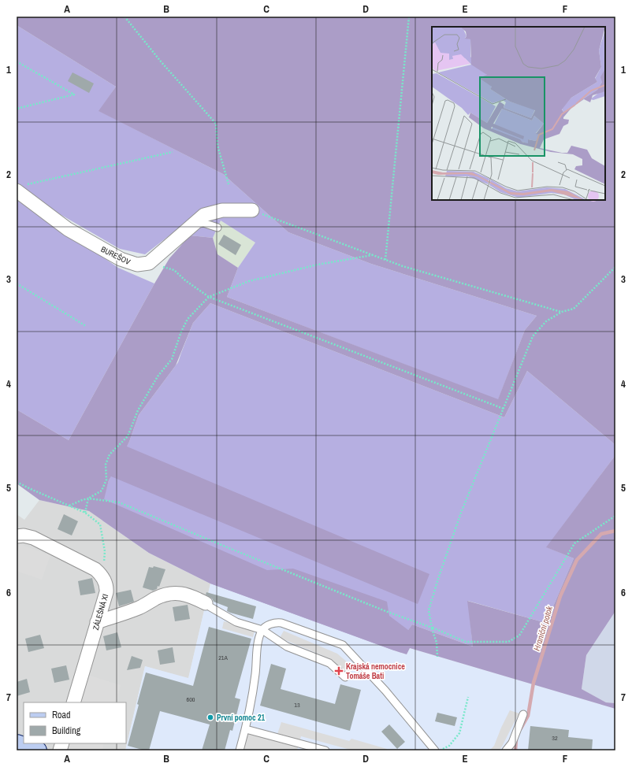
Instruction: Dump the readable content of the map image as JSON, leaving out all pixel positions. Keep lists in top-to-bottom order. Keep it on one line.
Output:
{"streets":{"street":["BUREŠOV","ZÁLEŠNÁ XI"]},"water":["Hraniční potok"],"places":{"health":["Krajská nemocnice Tomáše Bati"],"other":["První pomoc 21"]},"house_numbers":["21A","600","13","32"],"legend":["Road","Building"],"grid":{"columns":["A","B","C","D","E","F"],"rows":["1","2","3","4","5","6","7"]}}
